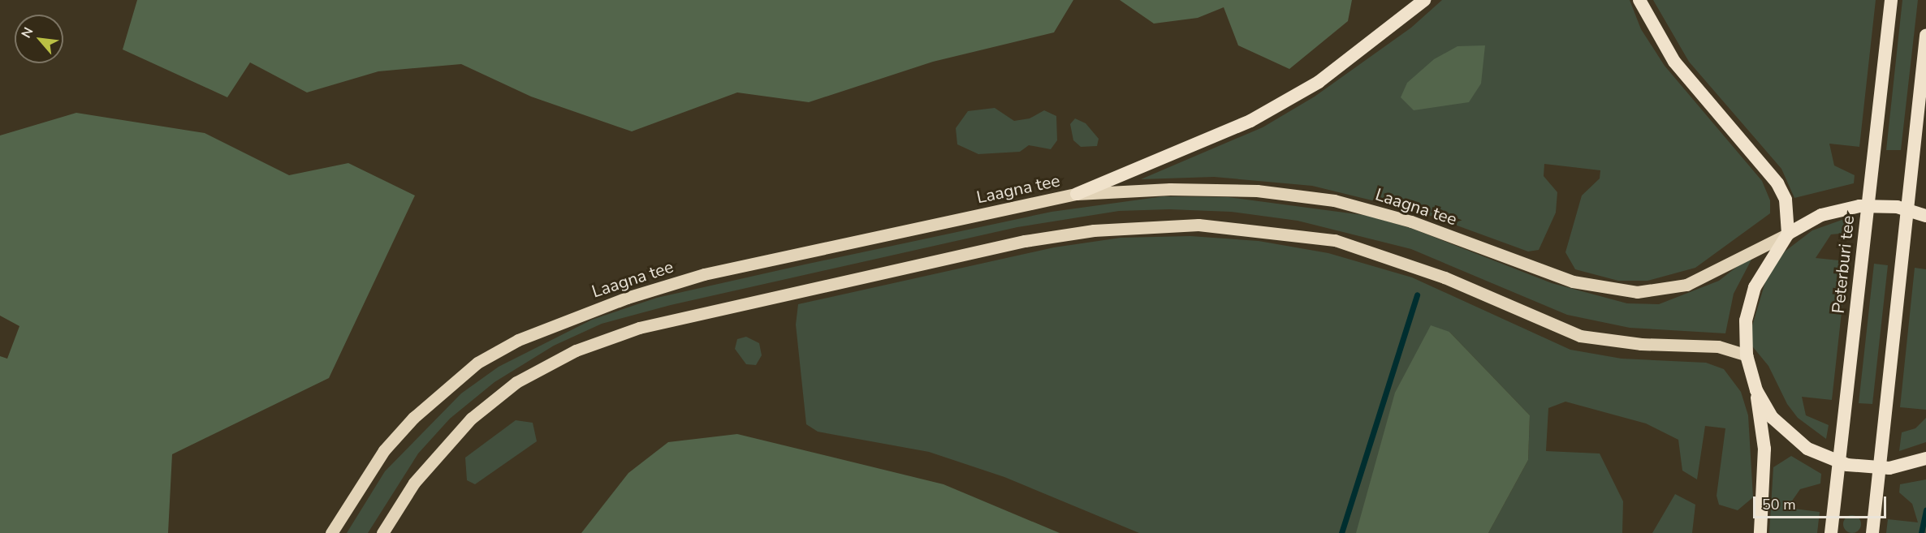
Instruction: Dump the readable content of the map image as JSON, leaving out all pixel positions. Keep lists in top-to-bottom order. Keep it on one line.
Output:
{"streets":{"highway":["Peterburi tee"],"main road":["Laagna tee"]},"scale_bar":"50 m","north":"top left"}
